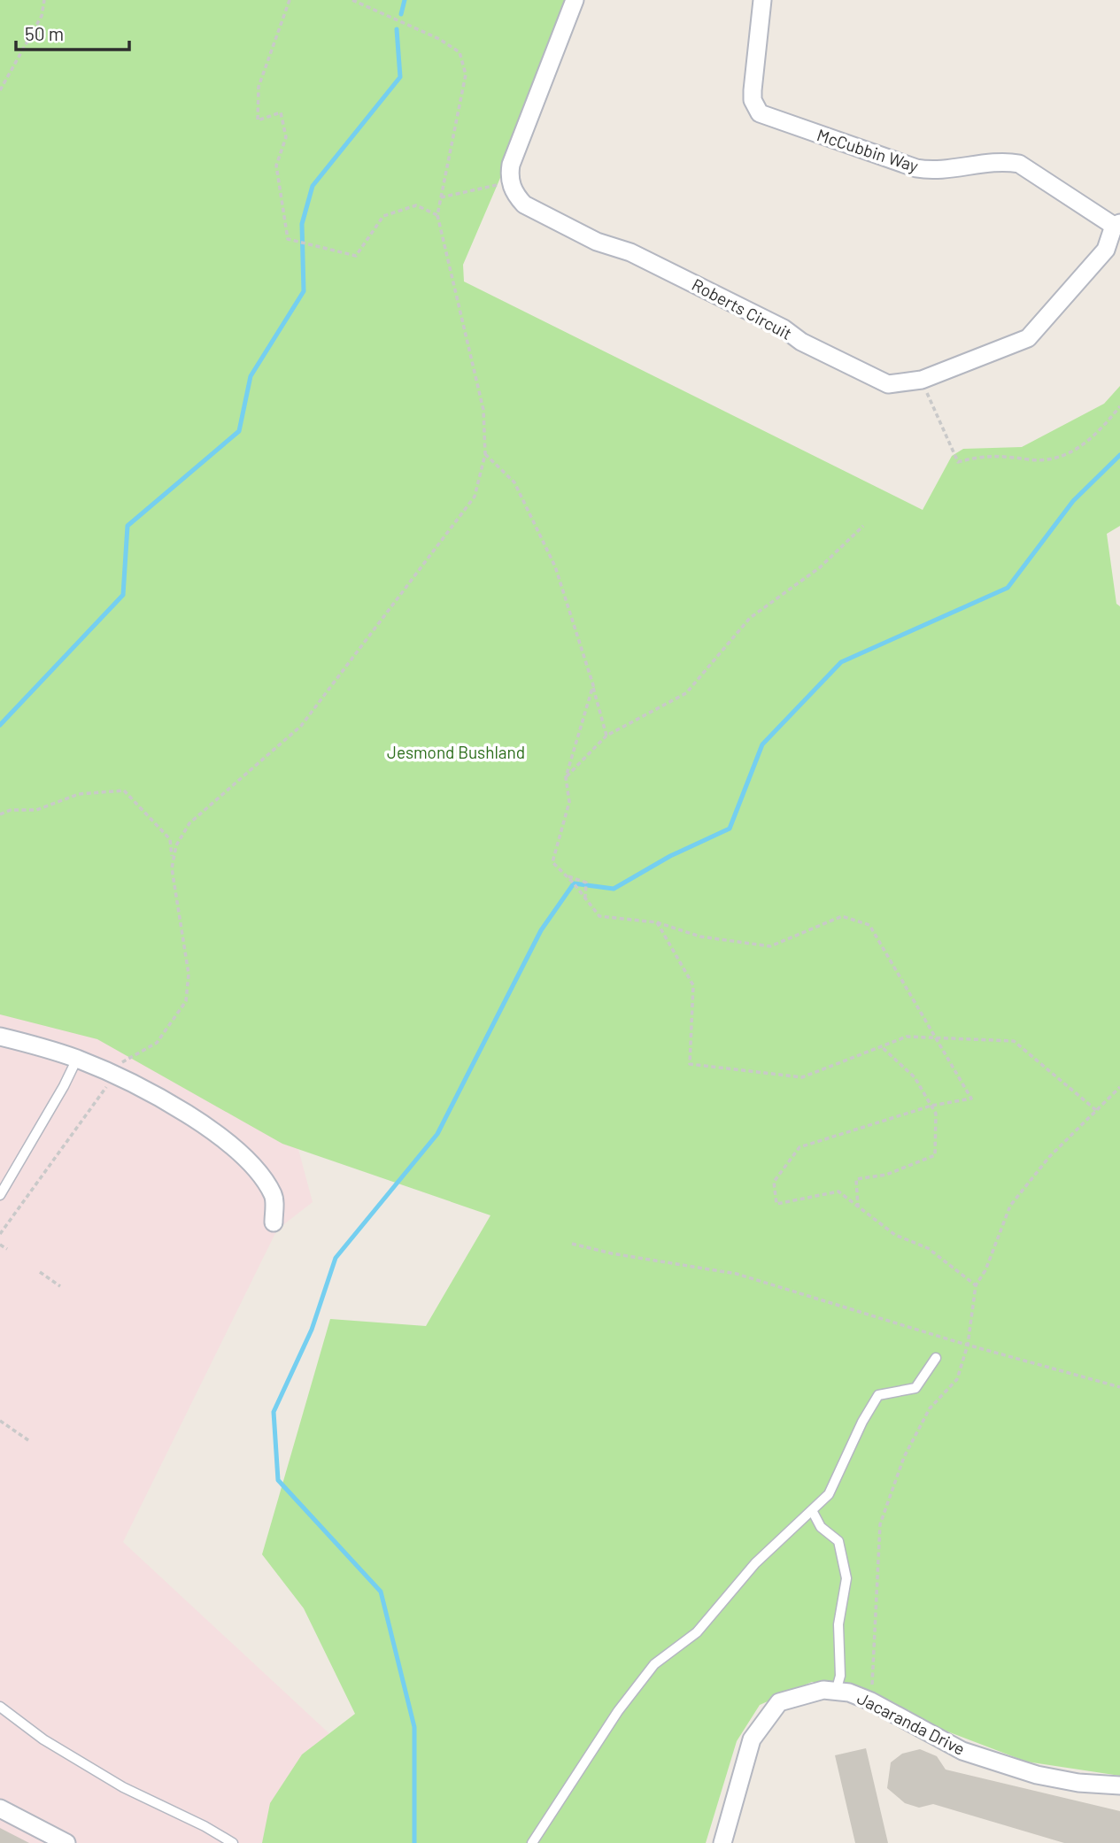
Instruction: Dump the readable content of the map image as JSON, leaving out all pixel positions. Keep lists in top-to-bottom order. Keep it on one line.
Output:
{"streets":{"street":["McCubbin Way","Roberts Circuit","Jacaranda Drive"]},"crossings":[["McCubbin Way","Roberts Circuit"]],"parks":["Jesmond Bushland"],"scale_bar":"50 m"}
